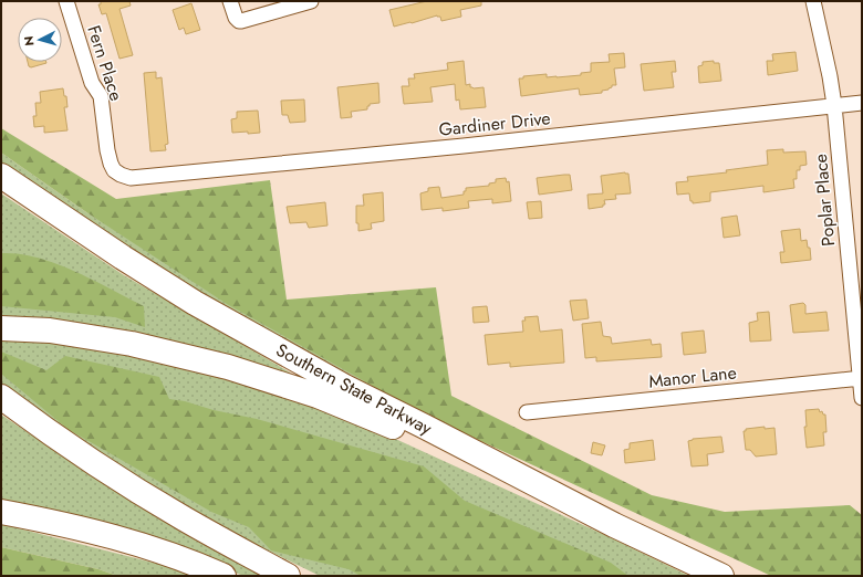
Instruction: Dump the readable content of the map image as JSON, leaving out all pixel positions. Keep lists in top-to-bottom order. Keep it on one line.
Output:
{"streets":{"highway":["Southern State Parkway"],"street":["Fern Place","Gardiner Drive","Poplar Place","Manor Lane"]},"crossings":[["Fern Place","Gardiner Drive"],["Gardiner Drive","Poplar Place"],["Poplar Place","Manor Lane"]],"north":"left"}
